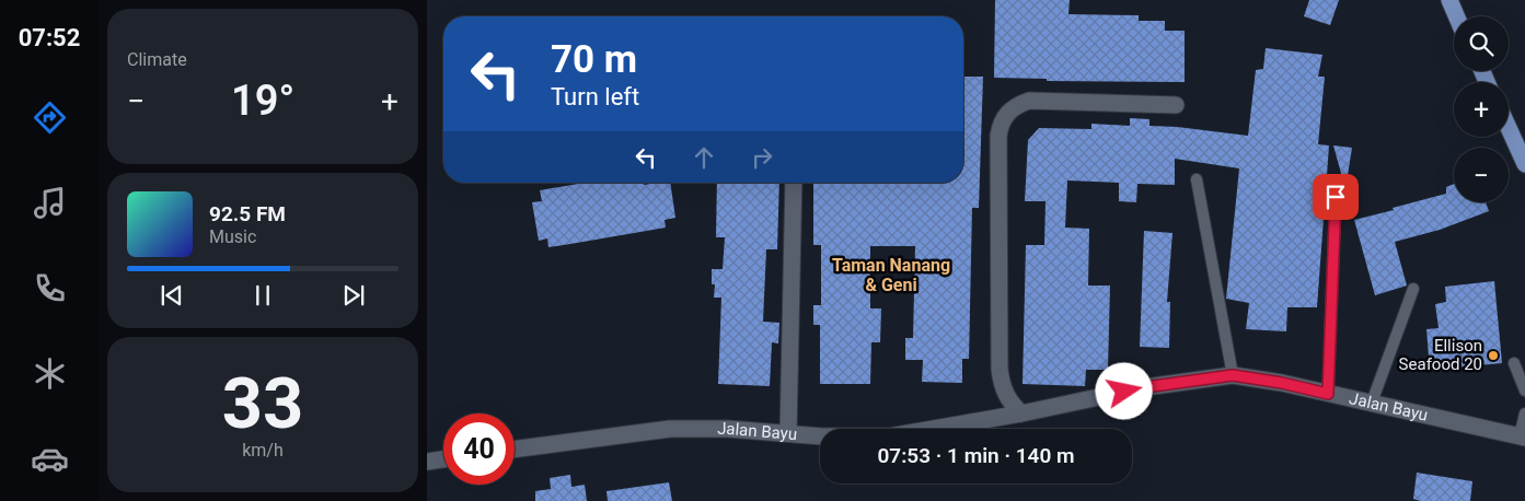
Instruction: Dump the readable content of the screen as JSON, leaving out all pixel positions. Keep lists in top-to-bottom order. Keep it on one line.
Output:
{"streets":{"street":["Jalan Bayu"]},"districts":["Taman Nanang & Geni"],"places":["Ellison Seafood 20"],"page":{"tabs":"07:52","tile":["Climate",["33","km/h"]],"map_buttons":["+","−"],"turn":["70 m","Turn left"],"heat":["−","19°","+"],"song":["92.5 FM","Music"],"limit":"40","trip":"07:53 · 1 min · 140 m"}}
